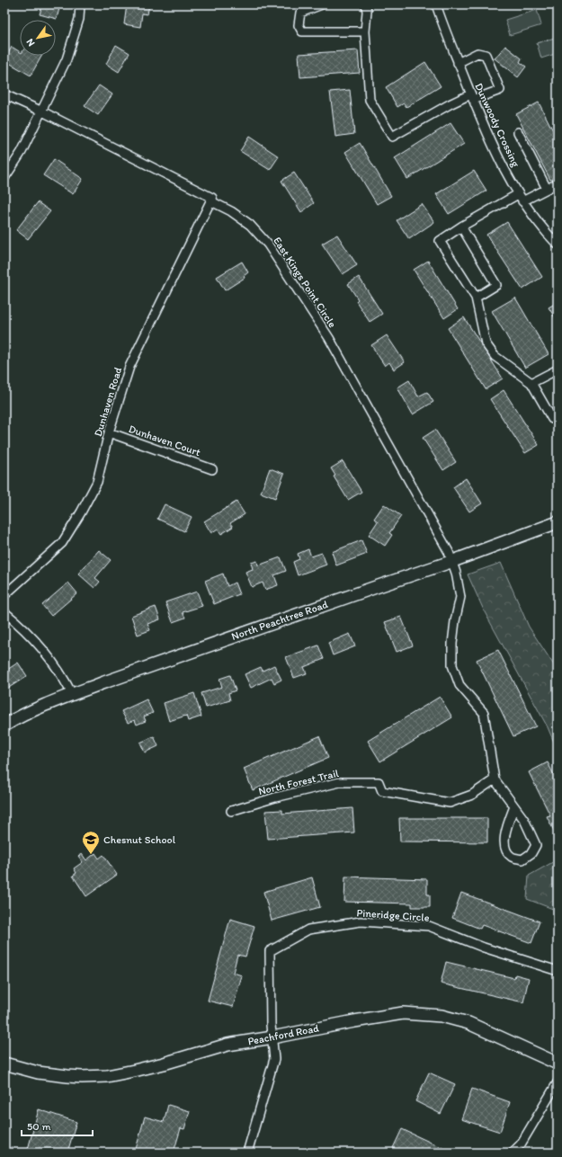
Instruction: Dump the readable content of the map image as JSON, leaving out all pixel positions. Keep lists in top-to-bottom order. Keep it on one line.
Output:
{"streets":{"street":["Dunwoody Crossing","East Kings Point Circle","Dunhaven Road","Dunhaven Court","North Peachtree Road","North Forest Trail","Pineridge Circle","Peachford Road"]},"crossings":[["East Kings Point Circle","Dunhaven Road"],["East Kings Point Circle","North Peachtree Road"],["Dunhaven Road","Dunhaven Court"],["Pineridge Circle","Peachford Road"]],"places":{"school or university":["Chesnut School"]},"scale_bar":"50 m","north":"bottom left"}
